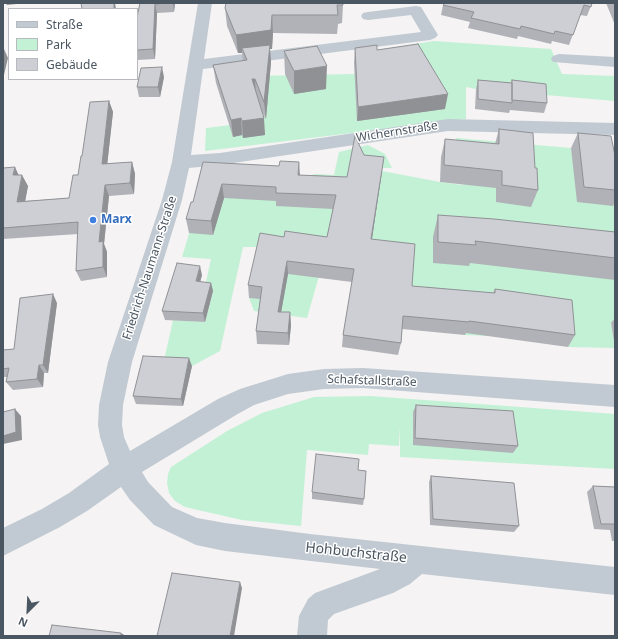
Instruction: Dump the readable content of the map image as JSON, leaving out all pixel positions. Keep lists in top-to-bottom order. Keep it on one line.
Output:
{"streets":{"street":["Wichernstraße","Friedrich-Naumann-Straße","Schafstallstraße","Hohbuchstraße"]},"crossings":[["Wichernstraße","Friedrich-Naumann-Straße"],["Friedrich-Naumann-Straße","Schafstallstraße"],["Friedrich-Naumann-Straße","Hohbuchstraße"],["Schafstallstraße","Hohbuchstraße"]],"places":["Marx"],"legend":["Straße","Park","Gebäude"],"north":"bottom left"}
